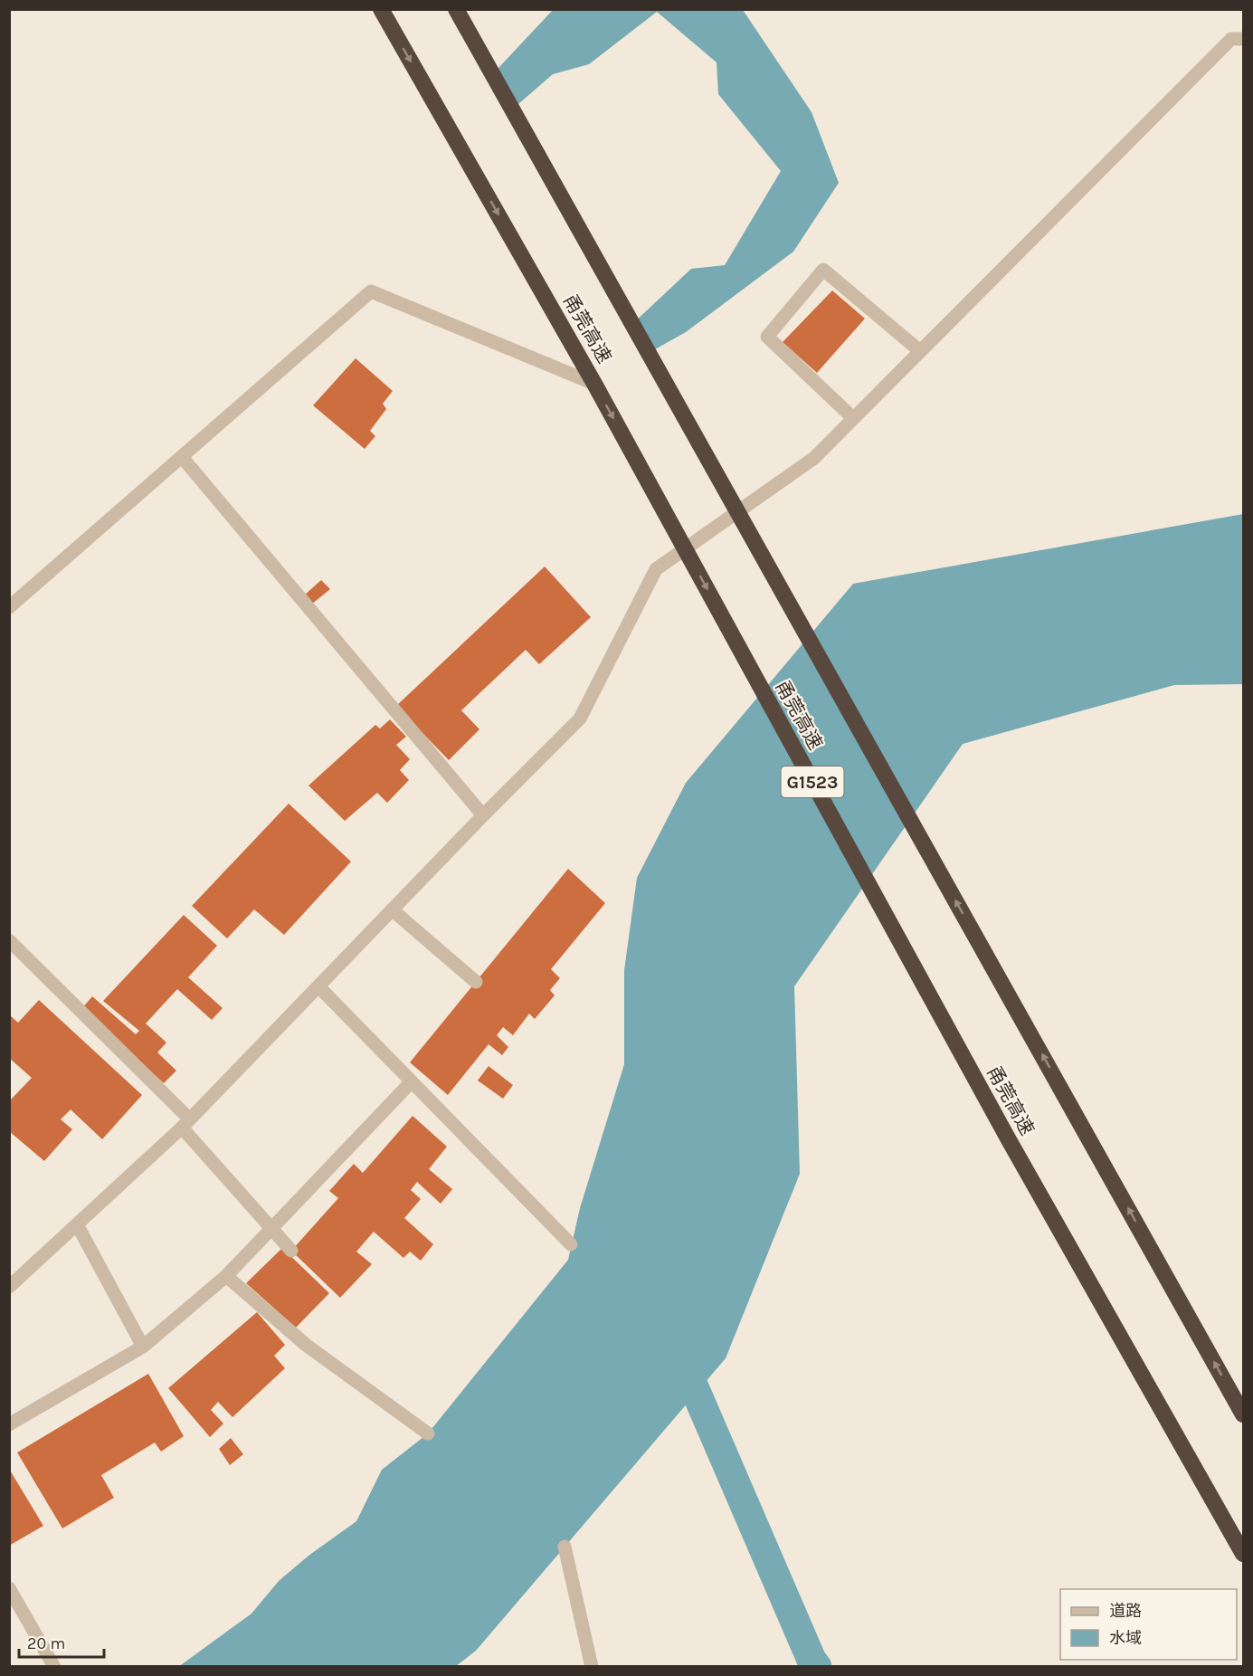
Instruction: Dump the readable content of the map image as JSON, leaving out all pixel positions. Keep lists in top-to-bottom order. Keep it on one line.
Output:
{"streets":{"highway":["甬莞高速","G1523"]},"legend":["道路","水域"],"scale_bar":"20 m"}
